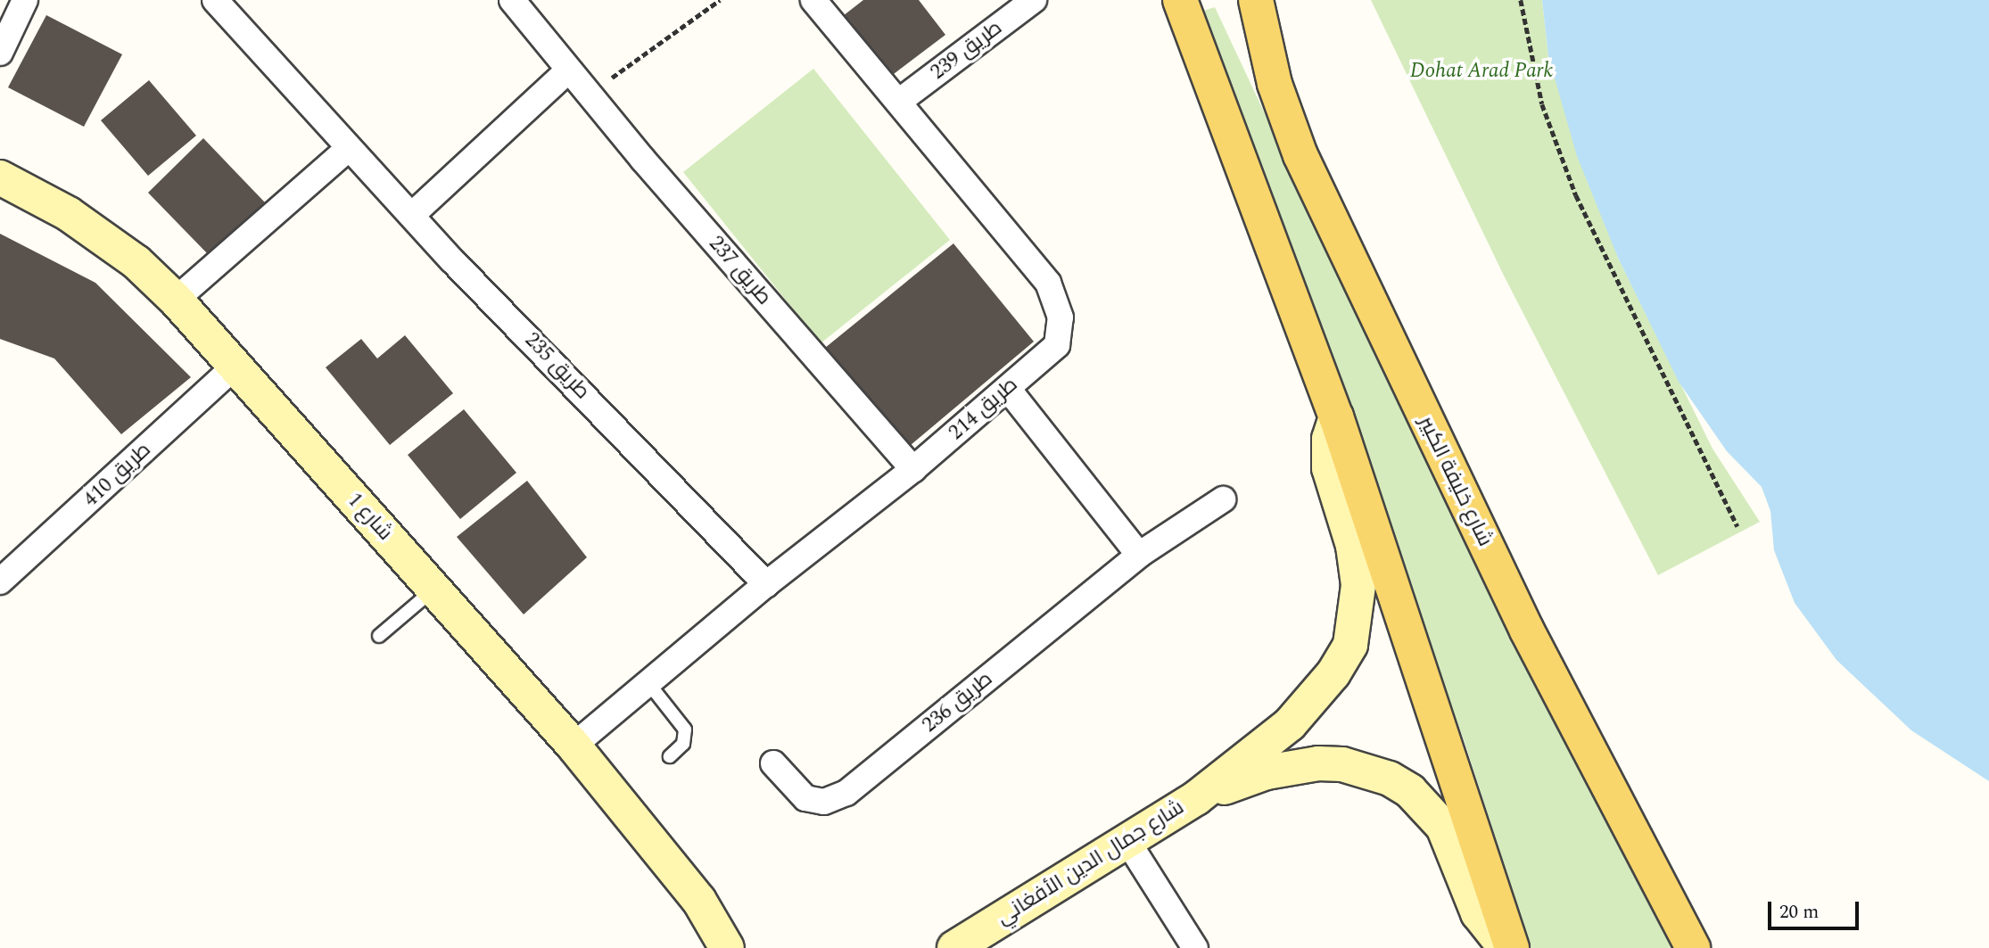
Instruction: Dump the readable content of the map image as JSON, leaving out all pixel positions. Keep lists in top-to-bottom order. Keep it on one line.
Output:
{"streets":{"main road":["شارع خليفة الكبير"],"street":["طريق 239","طريق 237","طريق 235","طريق 214","طريق 410","شارع 1","طريق 236","شارع جمال الدين الأفغاني"]},"crossings":[["طريق 239","طريق 214"],["طريق 237","طريق 214"],["طريق 235","طريق 214"],["طريق 214","شارع 1"],["طريق 410","شارع 1"]],"parks":["Dohat Arad Park"],"scale_bar":"20 m"}
